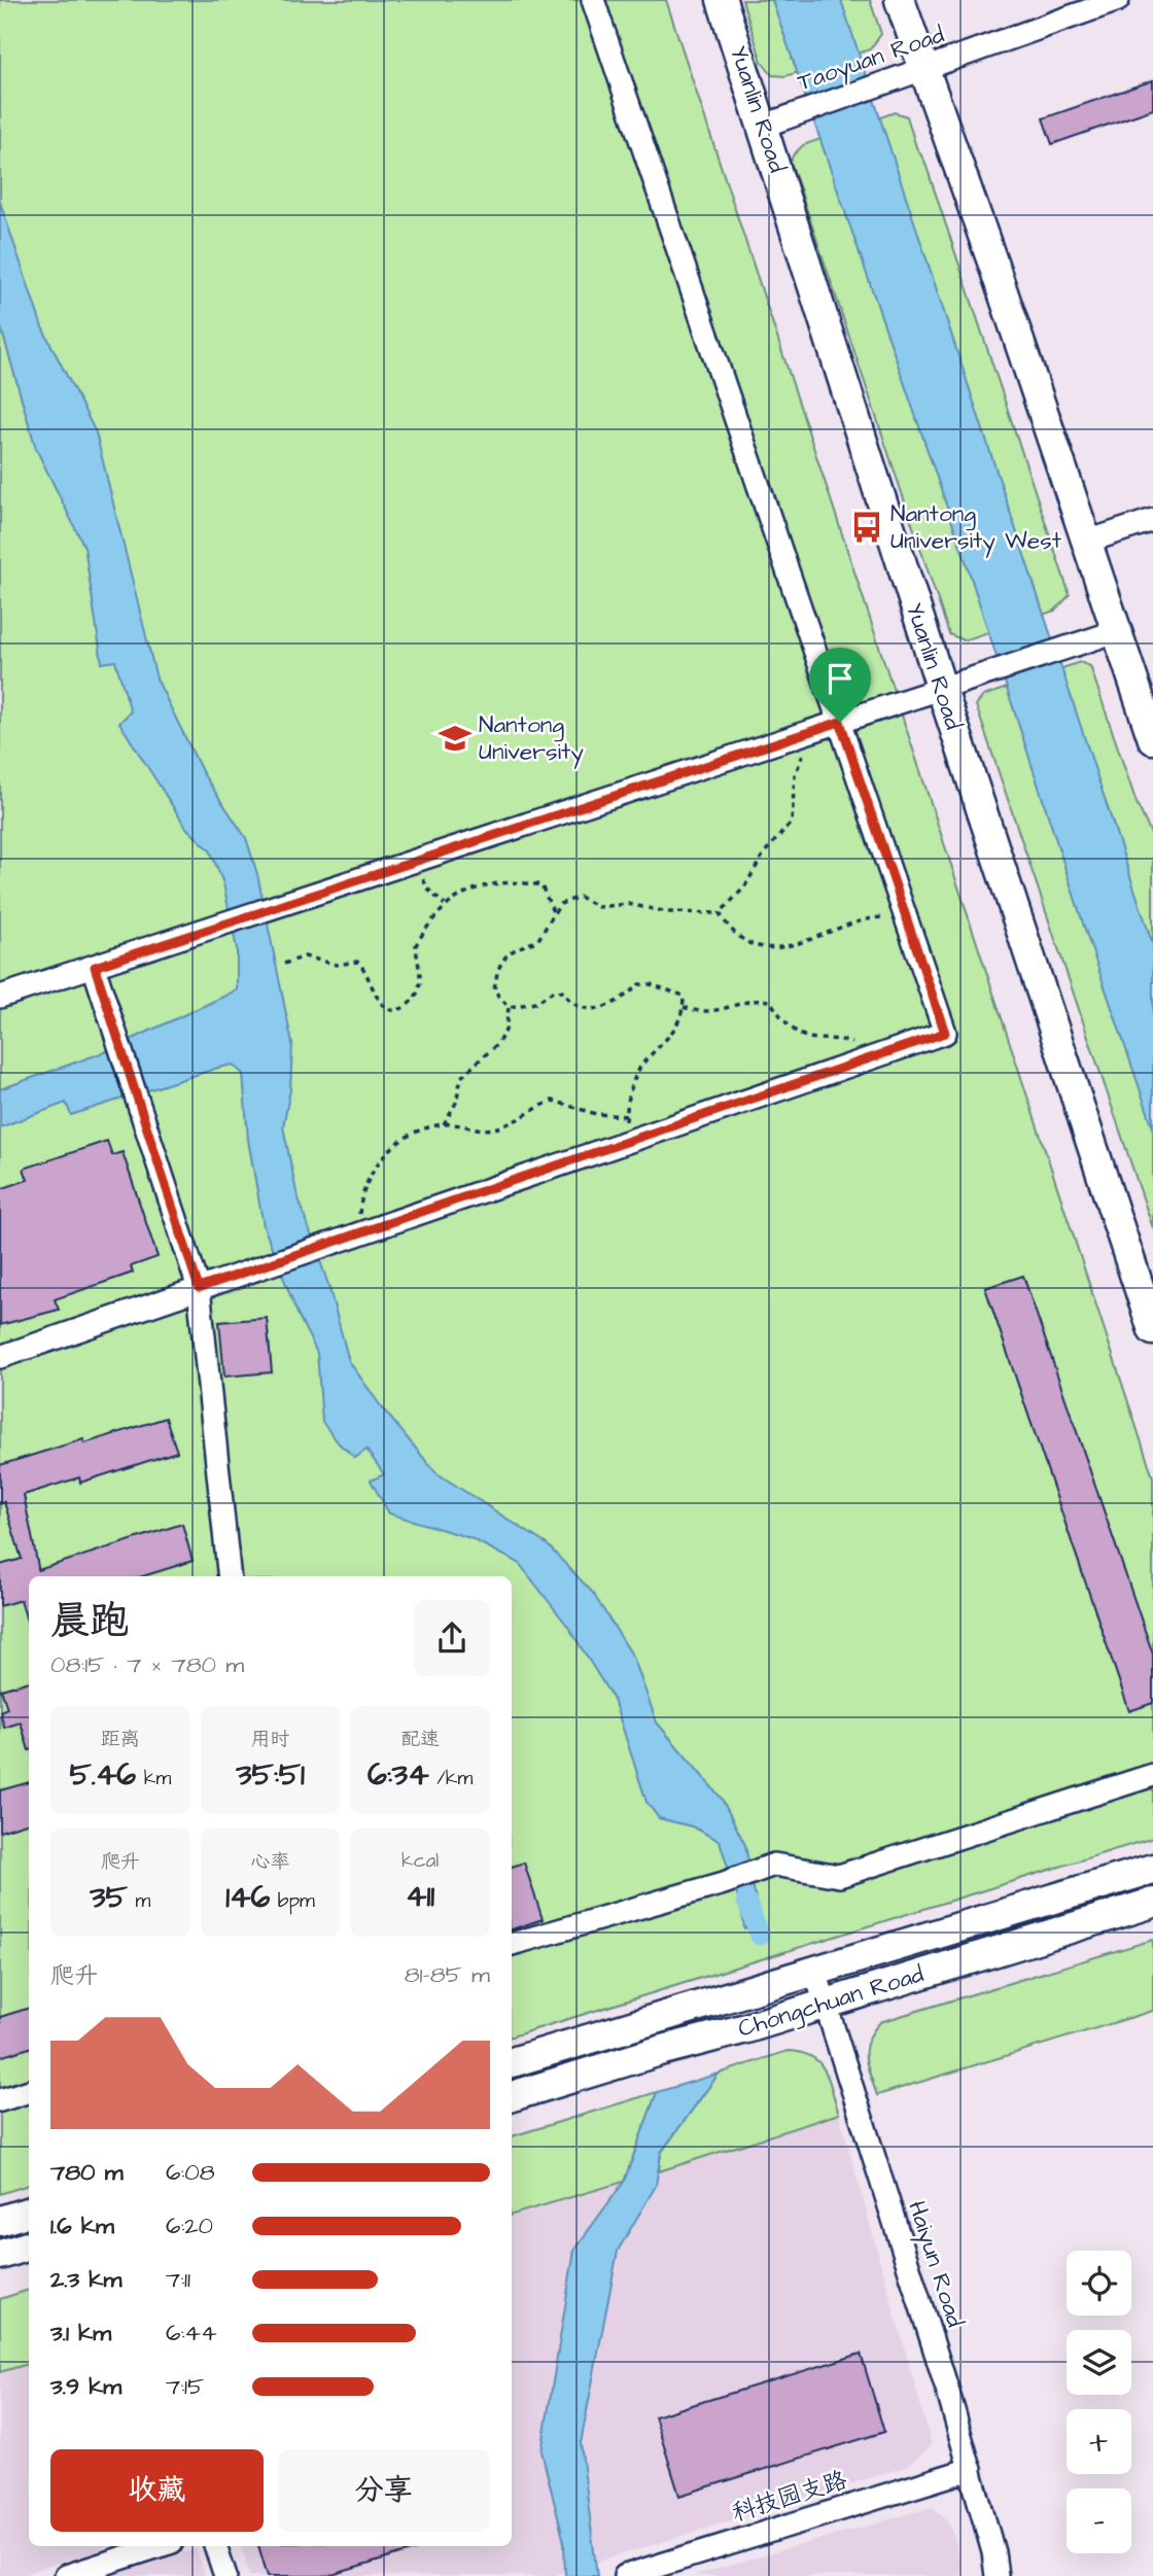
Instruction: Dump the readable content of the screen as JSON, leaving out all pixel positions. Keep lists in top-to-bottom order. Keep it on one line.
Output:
{"streets":{"main road":["Yuanlin Road","Chongchuan Road"],"street":["Taoyuan Road","Haiyun Road","科技园支路"]},"crossings":[["Taoyuan Road","Yuanlin Road"],["Chongchuan Road","Haiyun Road"],["Haiyun Road","科技园支路"]],"places":{"bus stop":["Nantong University West"],"school or university":["Nantong University"]},"page":{"heading":["晨跑","08:15 · 7 × 780 m"],"stats":[["距离","5.46 km"],["用时","35:51"],["配速","6:34 /km"],["爬升","35 m"],["心率","146 bpm"],["kcal","411"]],"chart":["爬升","81–85 m"],"list":[{"name":"780 m","note":"6:08"},{"name":"1.6 km","note":"6:20"},{"name":"2.3 km","note":"7:11"},{"name":"3.1 km","note":"6:44"},{"name":"3.9 km","note":"7:15"}],"map_buttons":["+","−"],"buttons":["收藏","分享"]}}
